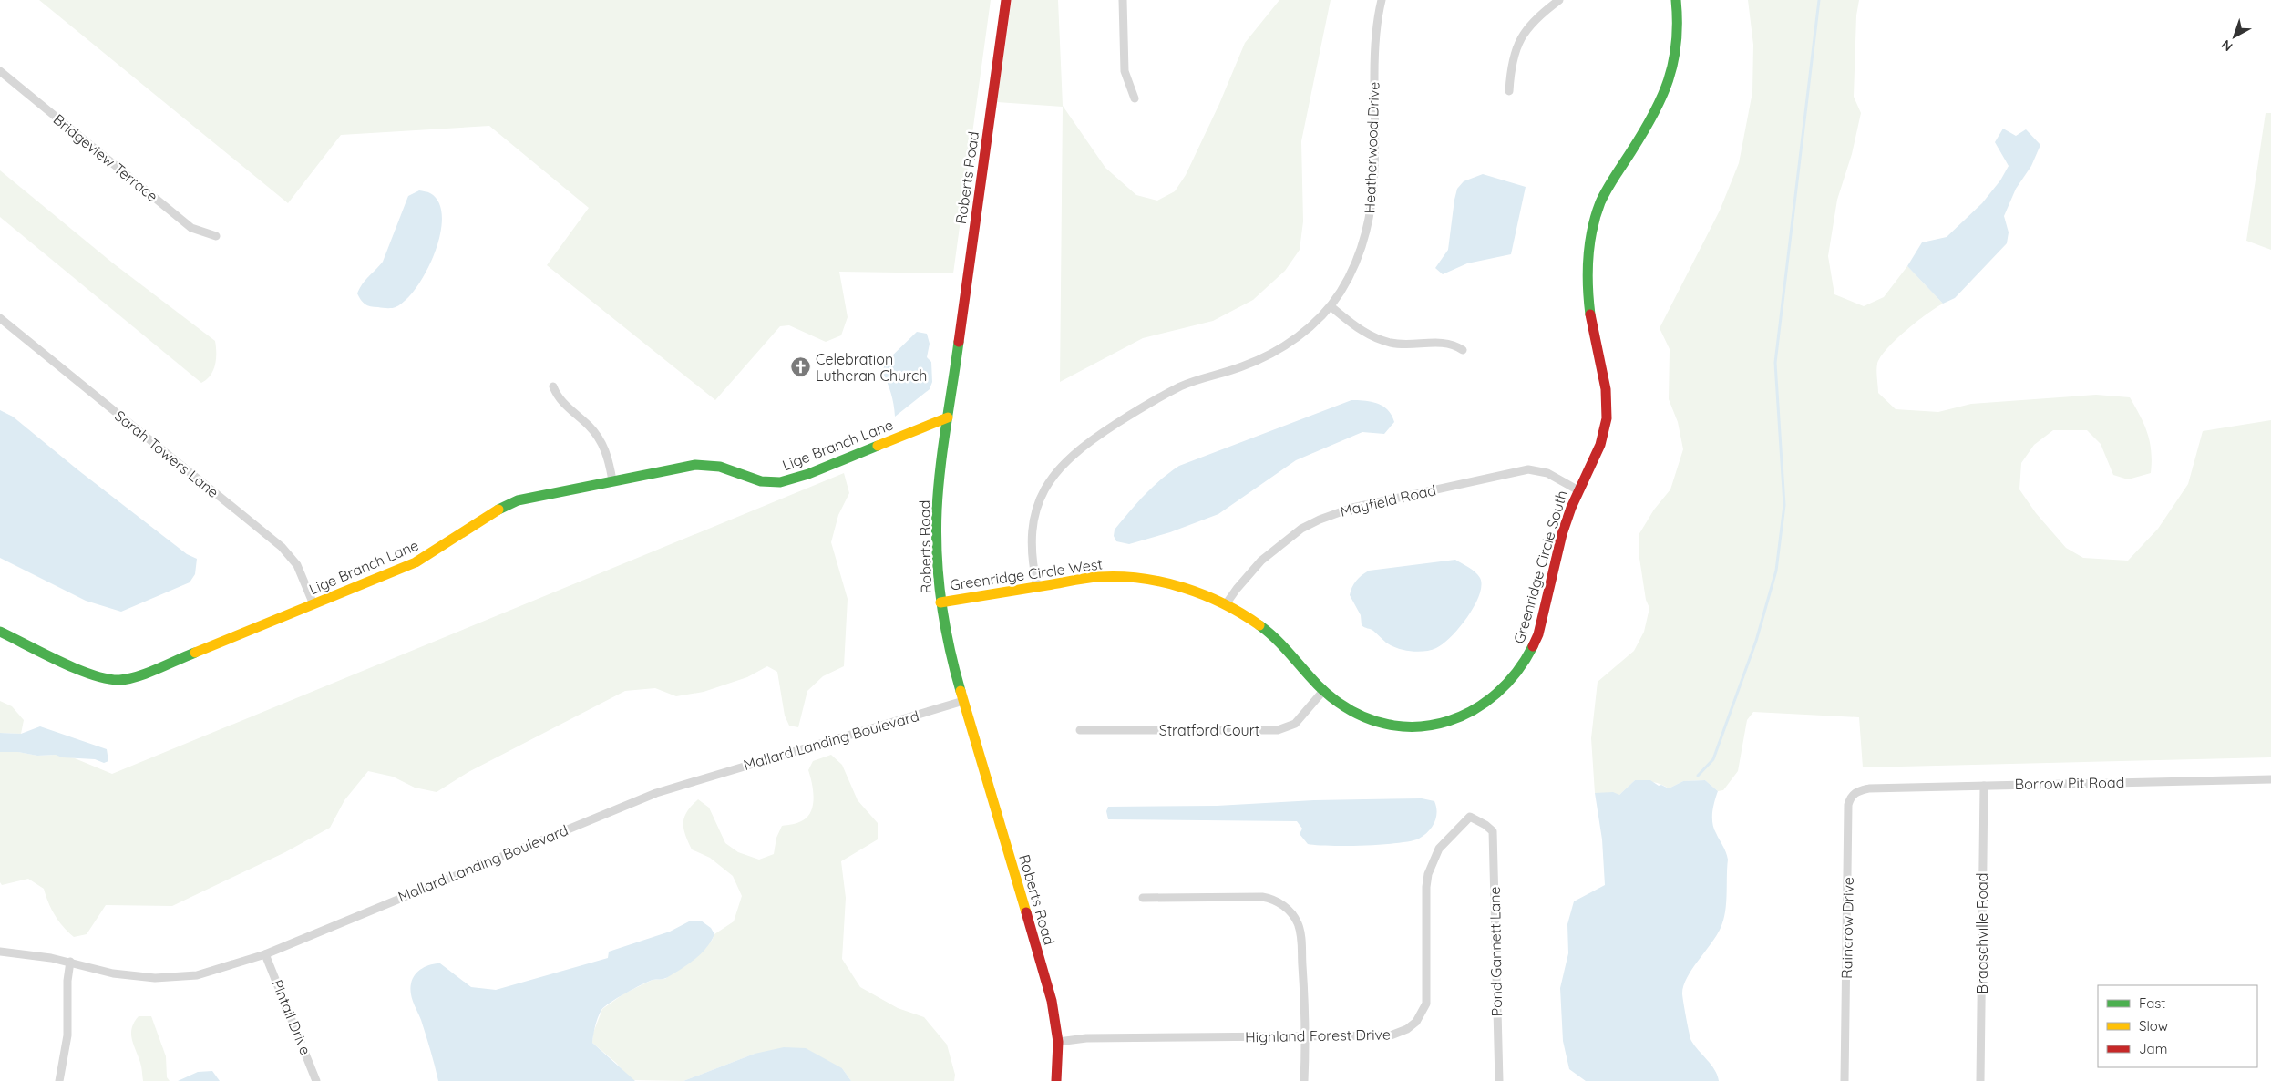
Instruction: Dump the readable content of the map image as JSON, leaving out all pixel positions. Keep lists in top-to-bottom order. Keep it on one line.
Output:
{"streets":{"street":["Heatherwood Drive","Bridgeview Terrace","Roberts Road","Lige Branch Lane","Sarah Towers Lane","Mayfield Road","Greenridge Circle South","Greenridge Circle West","Stratford Court","Mallard Landing Boulevard","Borrow Pit Road","Raincrow Drive","Braaschville Road","Pond Gannett Lane","Pintail Drive","Highland Forest Drive"]},"crossings":[["Heatherwood Drive","Greenridge Circle West"],["Roberts Road","Lige Branch Lane"],["Roberts Road","Greenridge Circle West"],["Roberts Road","Mallard Landing Boulevard"],["Roberts Road","Highland Forest Drive"],["Lige Branch Lane","Sarah Towers Lane"],["Mayfield Road","Greenridge Circle South"],["Mayfield Road","Greenridge Circle West"],["Greenridge Circle South","Greenridge Circle West"],["Greenridge Circle South","Stratford Court"],["Greenridge Circle West","Stratford Court"],["Mallard Landing Boulevard","Pintail Drive"],["Borrow Pit Road","Raincrow Drive"],["Borrow Pit Road","Braaschville Road"],["Pond Gannett Lane","Highland Forest Drive"]],"places":{"church":["Celebration Lutheran Church"]},"legend":["Fast","Slow","Jam"],"north":"bottom left"}
